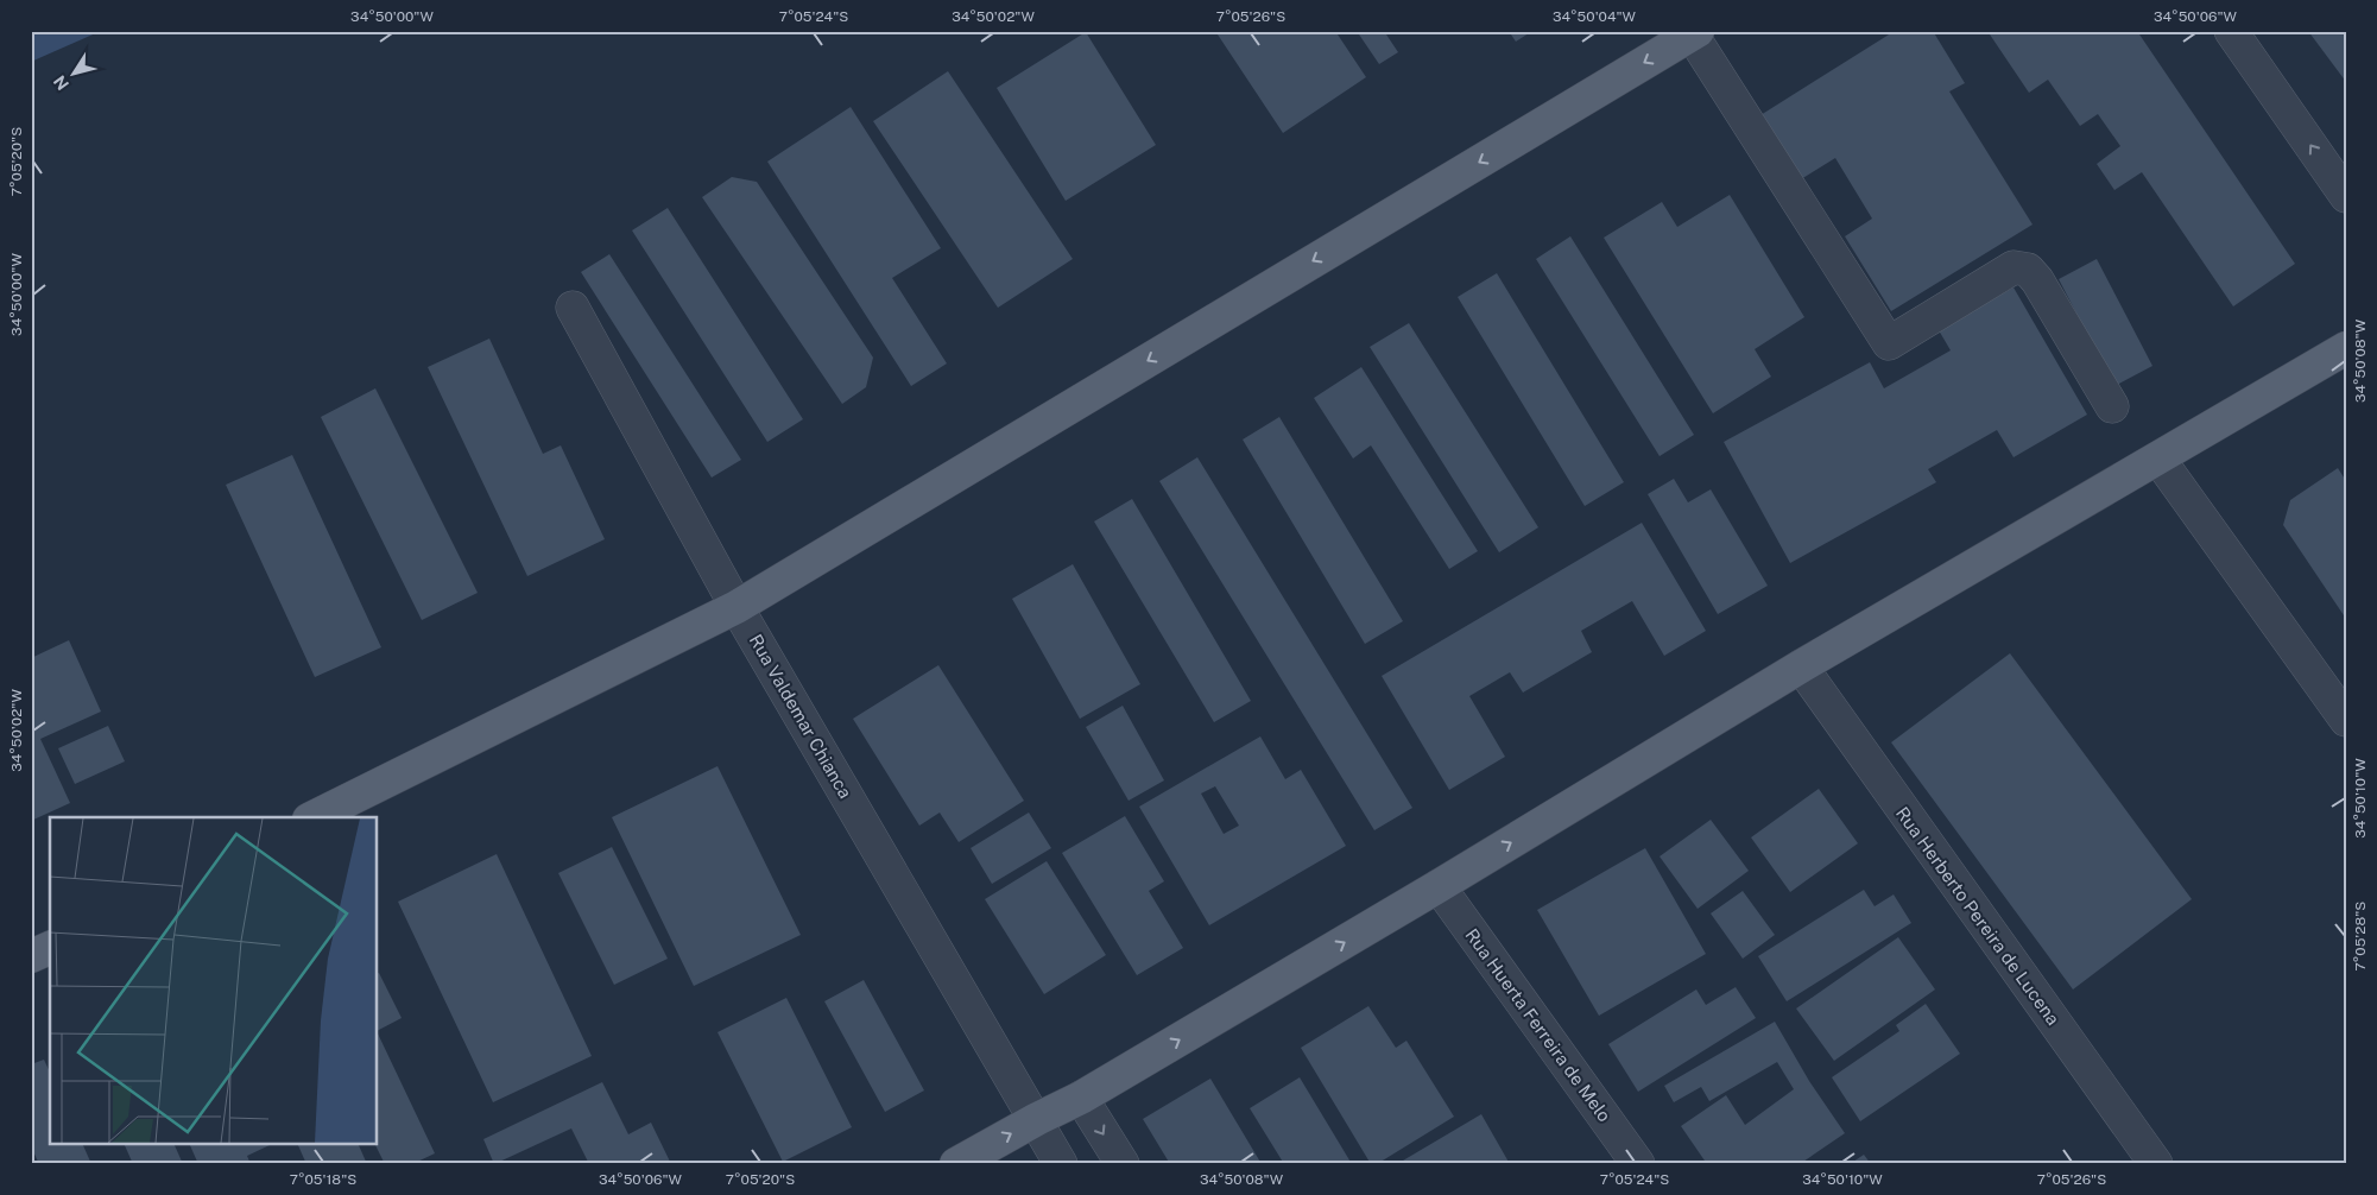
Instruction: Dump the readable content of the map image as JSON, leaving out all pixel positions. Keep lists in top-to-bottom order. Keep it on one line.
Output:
{"streets":{"street":["Rua Valdemar Chianca","Rua Herberto Pereira de Lucena","Rua Huerta Ferreira de Melo"]},"north":"bottom left","coordinates":["34°50'00\"W","7°05'24\"S","34°50'02\"W","7°05'26\"S","34°50'04\"W","34°50'06\"W","7°05'20\"S","34°50'08\"W","34°50'10\"W","7°05'28\"S","7°05'18\"S"]}
